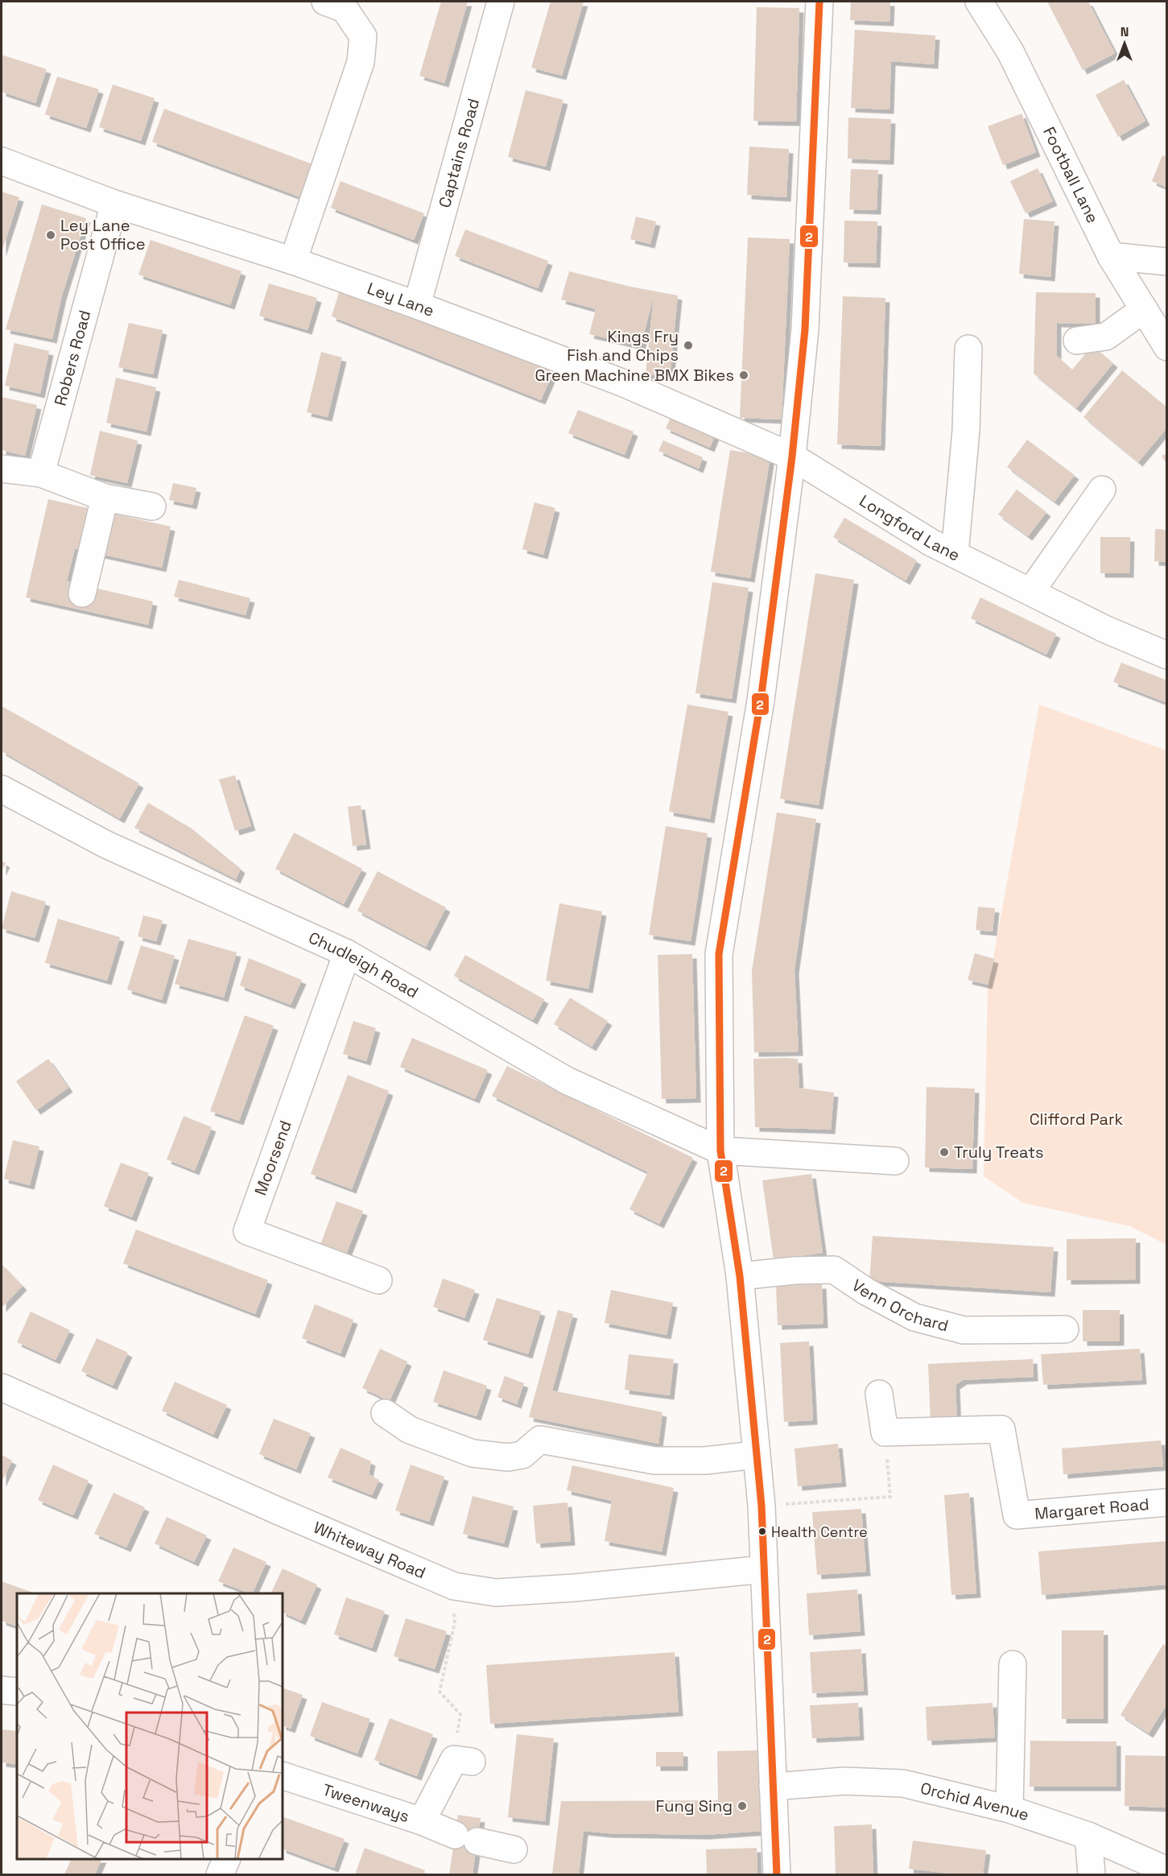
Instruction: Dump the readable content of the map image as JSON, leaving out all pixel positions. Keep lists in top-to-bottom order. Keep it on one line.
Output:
{"streets":{"street":["Captains Road","Football Lane","Ley Lane","Robers Road","Longford Lane","Chudleigh Road","Moorsend","Venn Orchard","Margaret Road","Whiteway Road","Orchid Avenue","Tweenways"]},"crossings":[["Captains Road","Ley Lane"],["Ley Lane","Robers Road"],["Ley Lane","Longford Lane"],["Chudleigh Road","Moorsend"]],"parks":["Clifford Park"],"places":["Ley Lane Post Office","Kings Fry Fish and Chips","Green Machine BMX Bikes","Truly Treats","Health Centre","Fung Sing"],"lines":["transit line 2"],"north":"top"}
